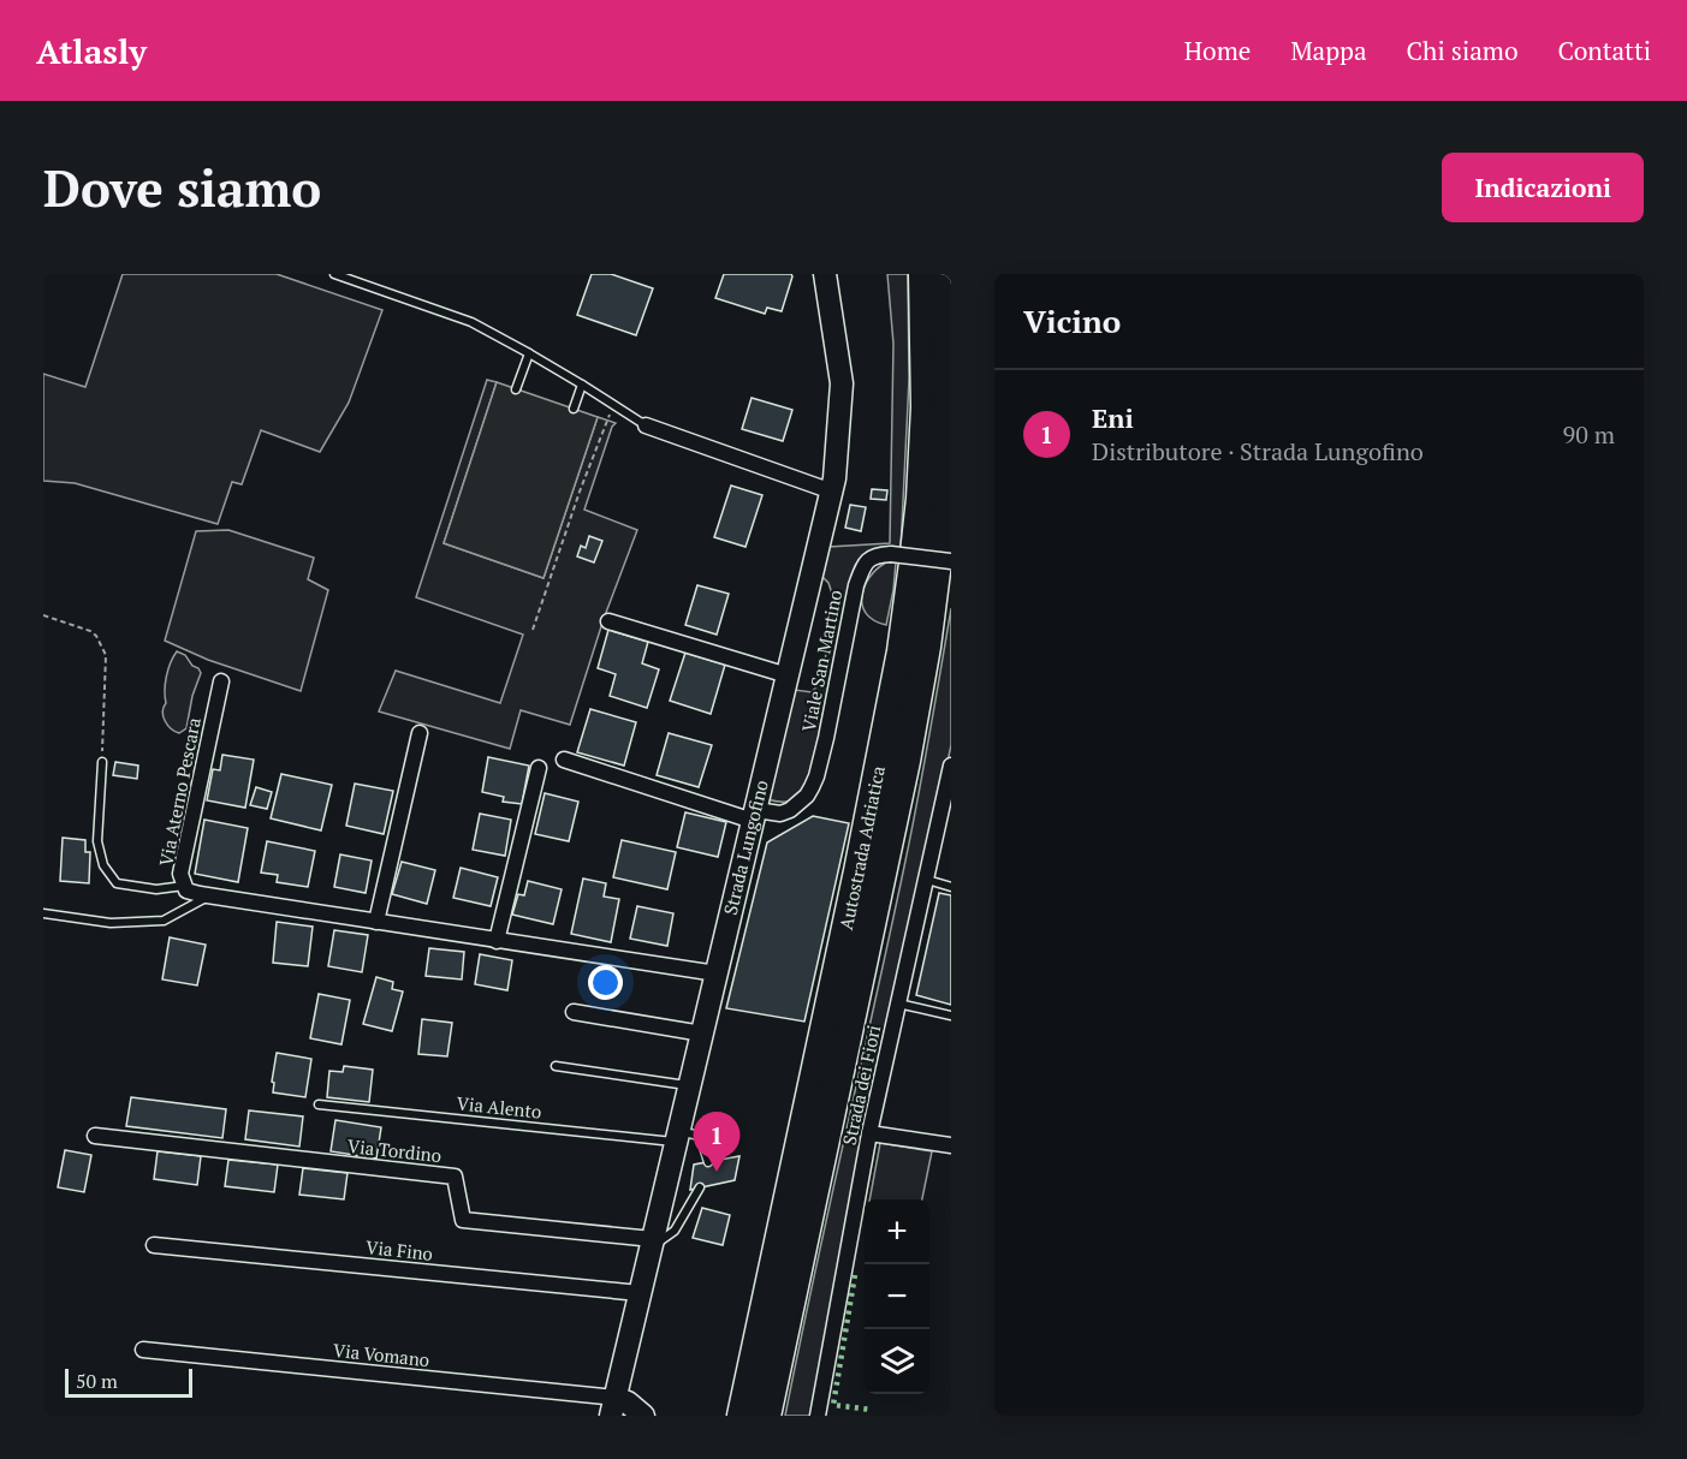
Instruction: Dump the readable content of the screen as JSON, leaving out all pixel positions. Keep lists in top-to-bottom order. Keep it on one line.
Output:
{"streets":{"highway":["Autostrada Adriatica"],"main road":["Strada Lungofino"],"street":["Viale San Martino","Via Aterno Pescara","Strada dei Fiori","Via Tordino","Via Fino","Via Vomano"],"lane":["Via Alento"]},"crossings":[["Viale San Martino","Strada Lungofino"],["Via Aterno Pescara","Strada Lungofino"],["Strada Lungofino","Via Alento"],["Strada Lungofino","Via Tordino"],["Strada Lungofino","Via Fino"],["Strada Lungofino","Via Vomano"]],"scale_bar":"50 m","page":{"header":"Atlasly","nav":["Home","Mappa","Chi siamo","Contatti"],"buttons":"Indicazioni","title":"Dove siamo","heading":"Vicino","list":[{"mark":"1","name":"Eni","note":"Distributore · Strada Lungofino","value":"90 m"}],"pins":"1","map_buttons":["+","−"],"scale":"50 m"}}
